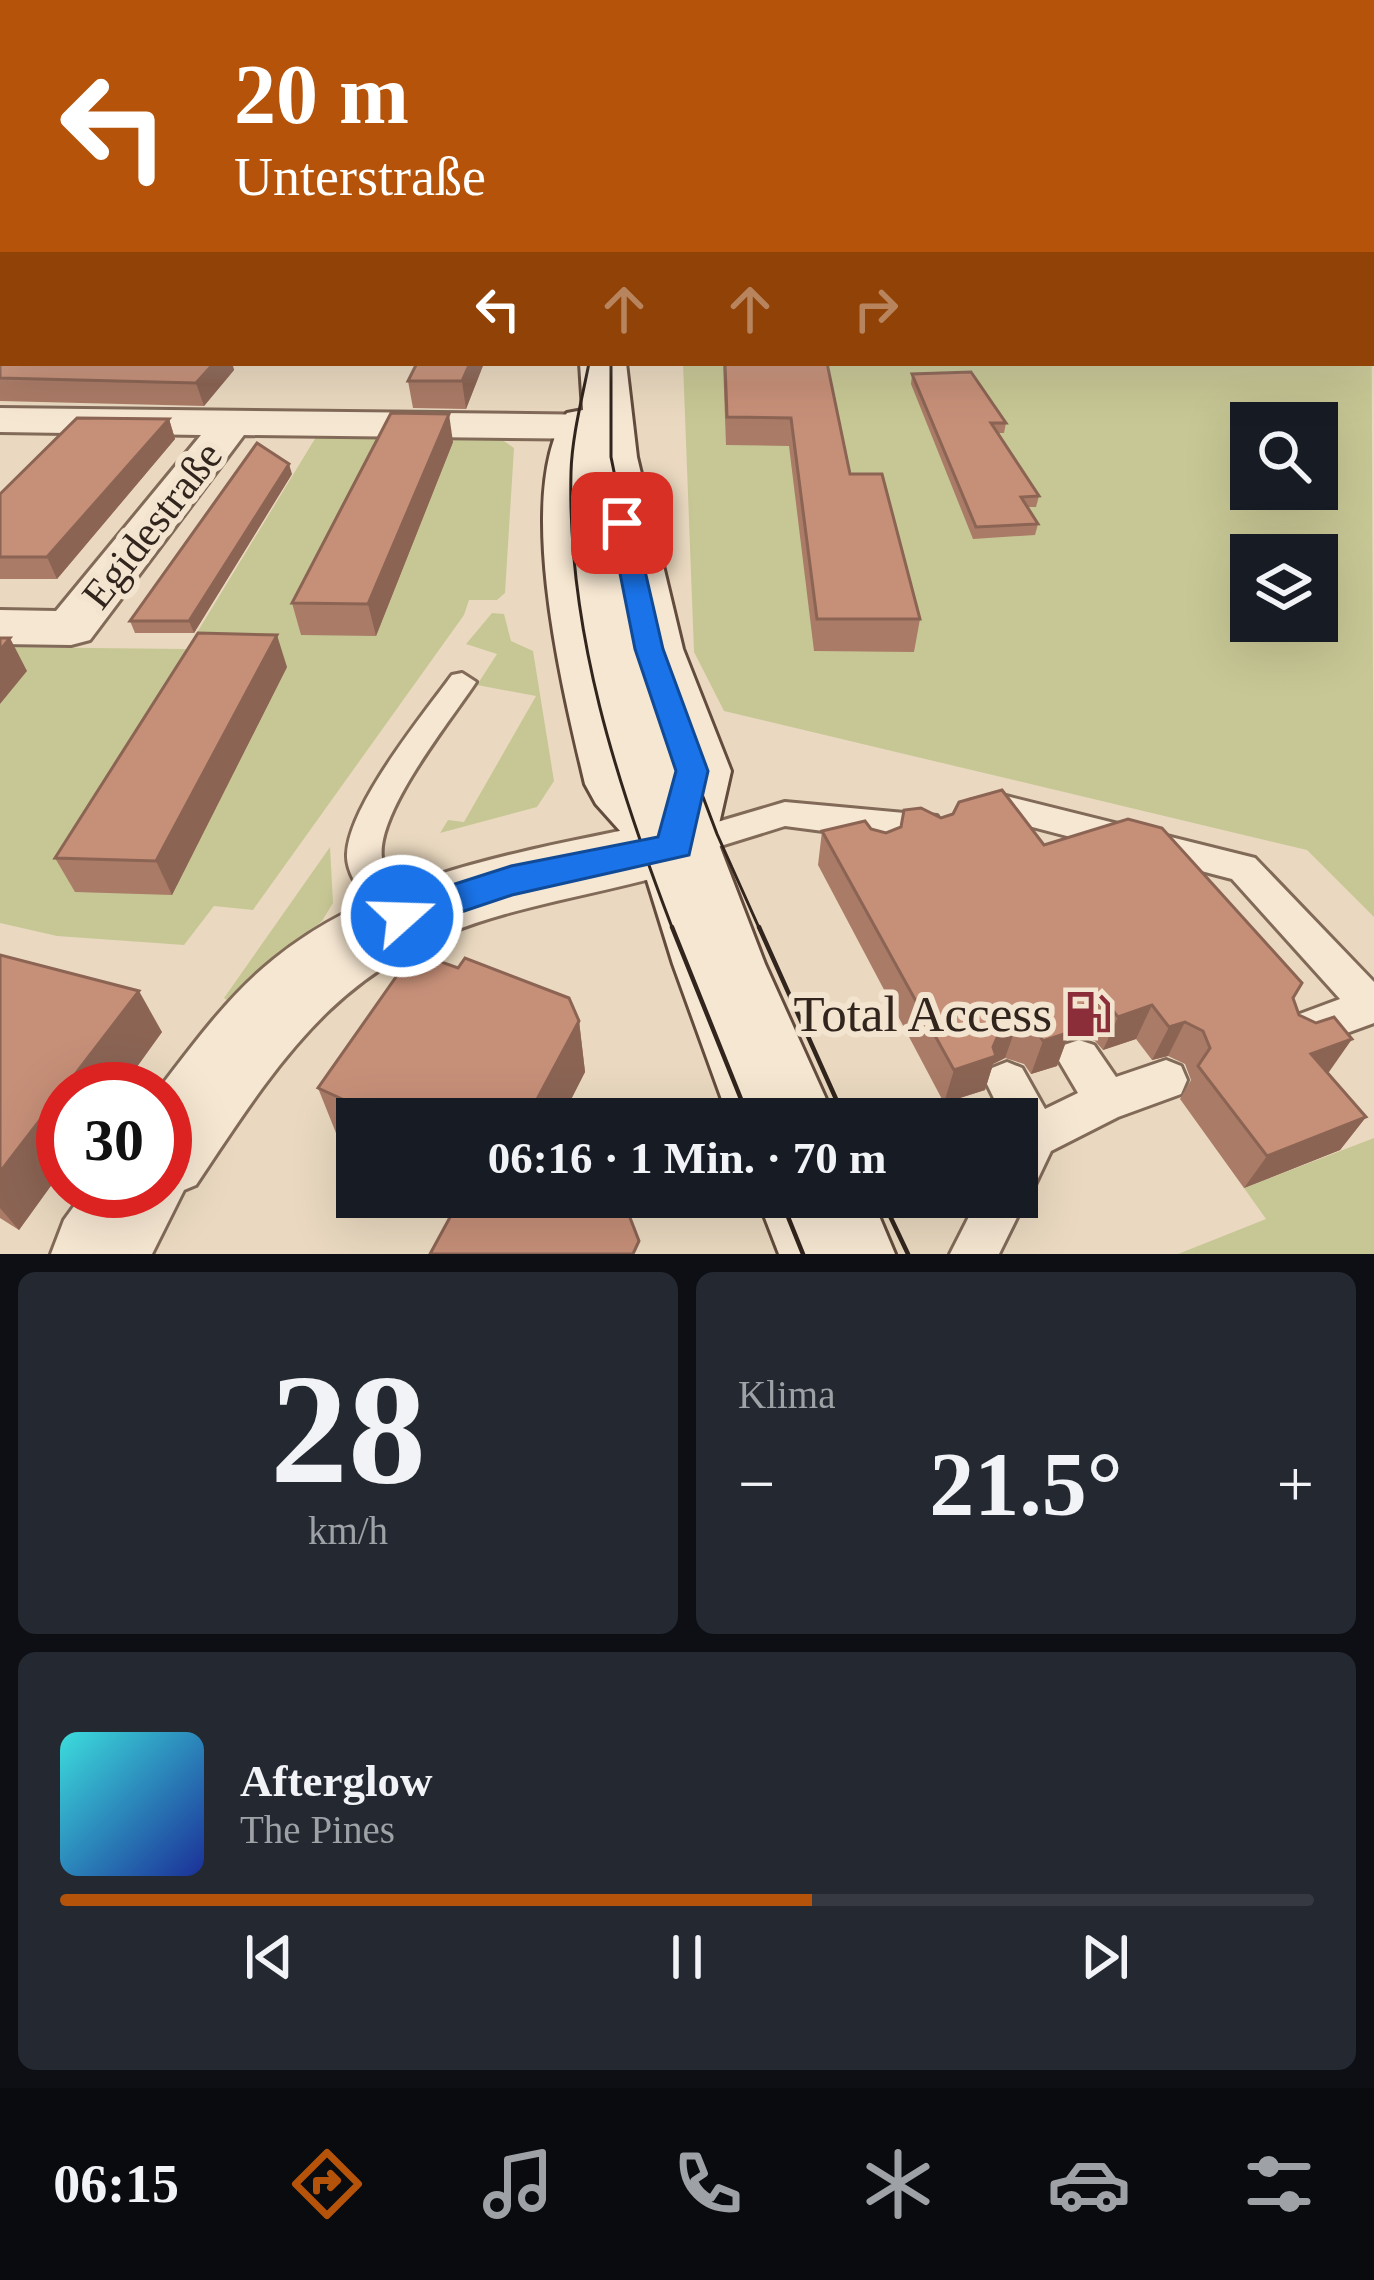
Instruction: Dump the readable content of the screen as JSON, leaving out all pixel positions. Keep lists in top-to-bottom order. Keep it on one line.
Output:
{"streets":{"street":["Egidestraße"]},"places":{"fuel station":["Total Access"]},"page":{"turn":["20 m","Unterstraße"],"limit":"30","trip":"06:16 · 1 Min. · 70 m","tile":[["28","km/h"],"Klima"],"heat":["−","21.5°","+"],"song":["Afterglow","The Pines"],"tabs":"06:15"}}
